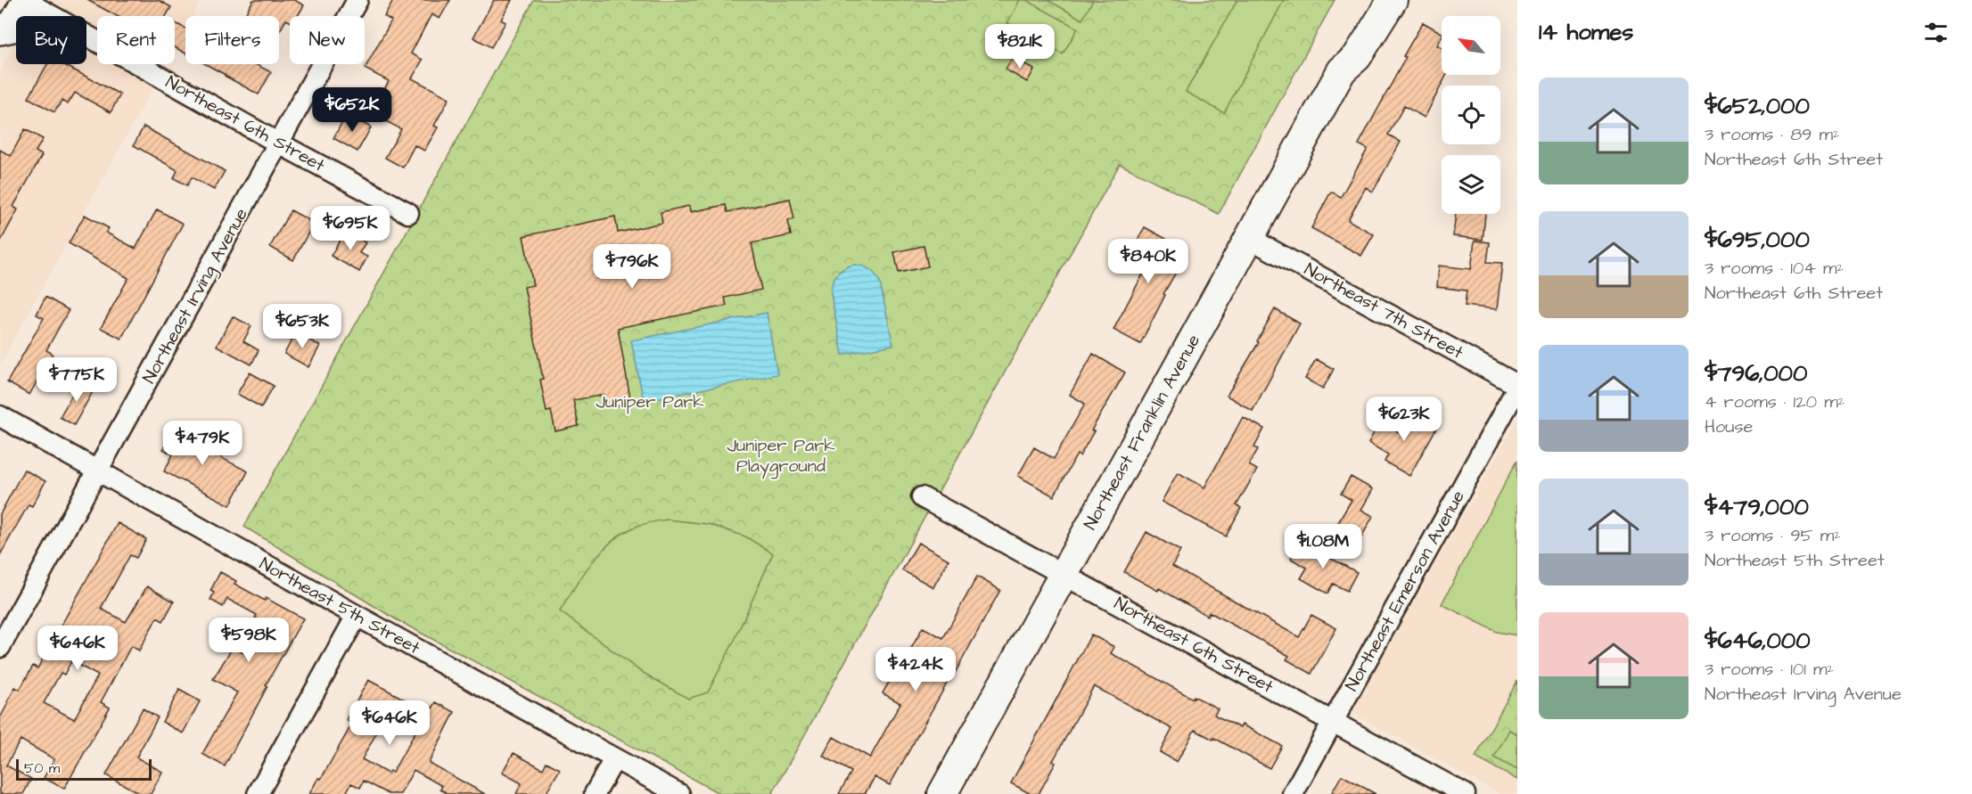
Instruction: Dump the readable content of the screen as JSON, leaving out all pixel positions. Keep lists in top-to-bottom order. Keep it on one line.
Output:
{"streets":{"street":["Northeast 6th Street","Northeast Irving Avenue","Northeast 7th Street","Northeast Franklin Avenue","Northeast Emerson Avenue","Northeast 5th Street"]},"crossings":[["Northeast 6th Street","Northeast Irving Avenue"],["Northeast 6th Street","Northeast Franklin Avenue"],["Northeast 6th Street","Northeast Emerson Avenue"],["Northeast Irving Avenue","Northeast 5th Street"],["Northeast 7th Street","Northeast Franklin Avenue"],["Northeast 7th Street","Northeast Emerson Avenue"]],"parks":["Juniper Park","Juniper Park Playground"],"scale_bar":"50 m","north":"top left","page":{"heading":"14 homes","chip":["Buy","Rent","Filters","New"],"price":["$821K","$652K","$695K","$840K","$796K","$653K","$775K","$623K","$479K","$1.08M","$598K","$646K","$424K","$646K"],"list":[{"name":"$652,000","note":"3 rooms · 89 m² · Northeast 6th Street"},{"name":"$695,000","note":"3 rooms · 104 m² · Northeast 6th Street"},{"name":"$796,000","note":"4 rooms · 120 m² · House"},{"name":"$479,000","note":"3 rooms · 95 m² · Northeast 5th Street"},{"name":"$646,000","note":"3 rooms · 101 m² · Northeast Irving Avenue"}],"scale":"50 m"}}
